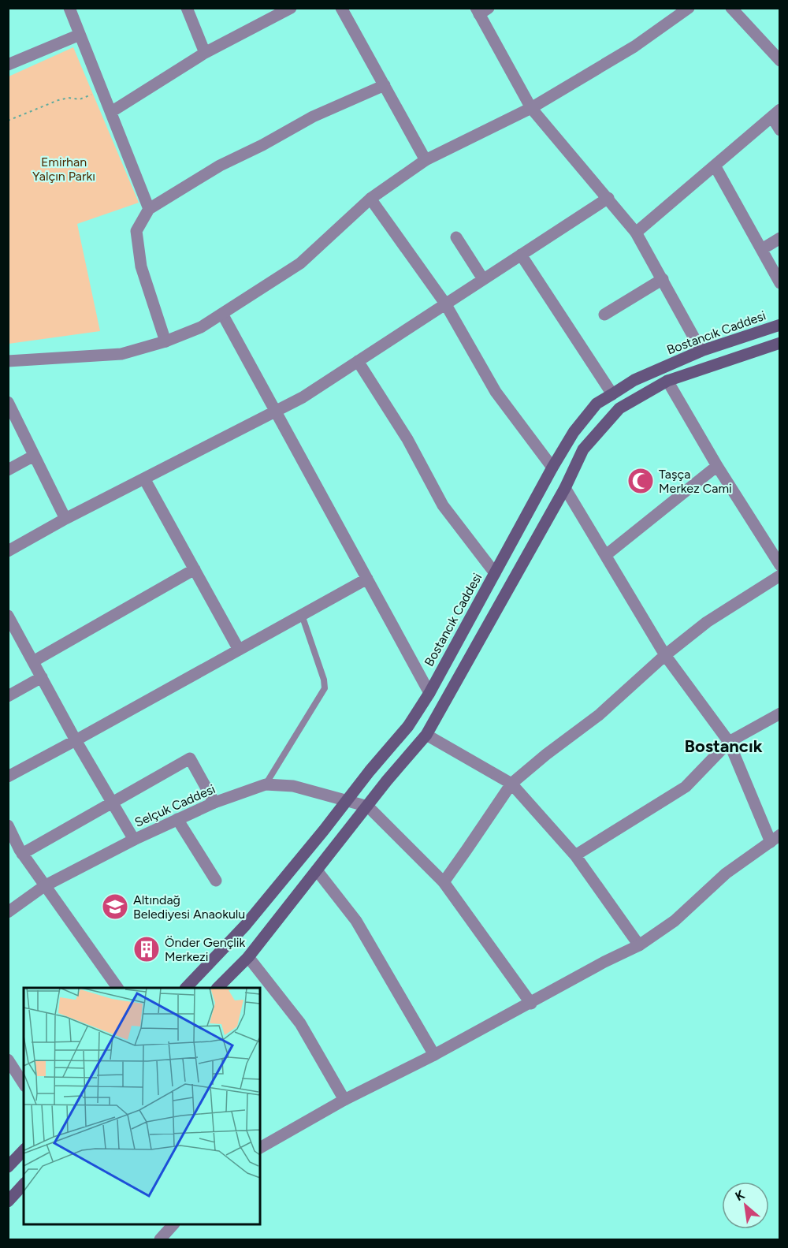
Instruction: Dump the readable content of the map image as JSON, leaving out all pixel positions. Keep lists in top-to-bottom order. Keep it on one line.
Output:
{"streets":{"main road":["Bostancık Caddesi"],"street":["Selçuk Caddesi"]},"crossings":[["Bostancık Caddesi","Selçuk Caddesi"]],"districts":["Bostancık"],"parks":["Emirhan Yalçın Parkı"],"places":{"mosque":["Taşça Merkez Cami"],"school or university":["Altındağ Belediyesi Anaokulu"],"building":["Önder Gençlik Merkezi"]},"north":"top left"}
